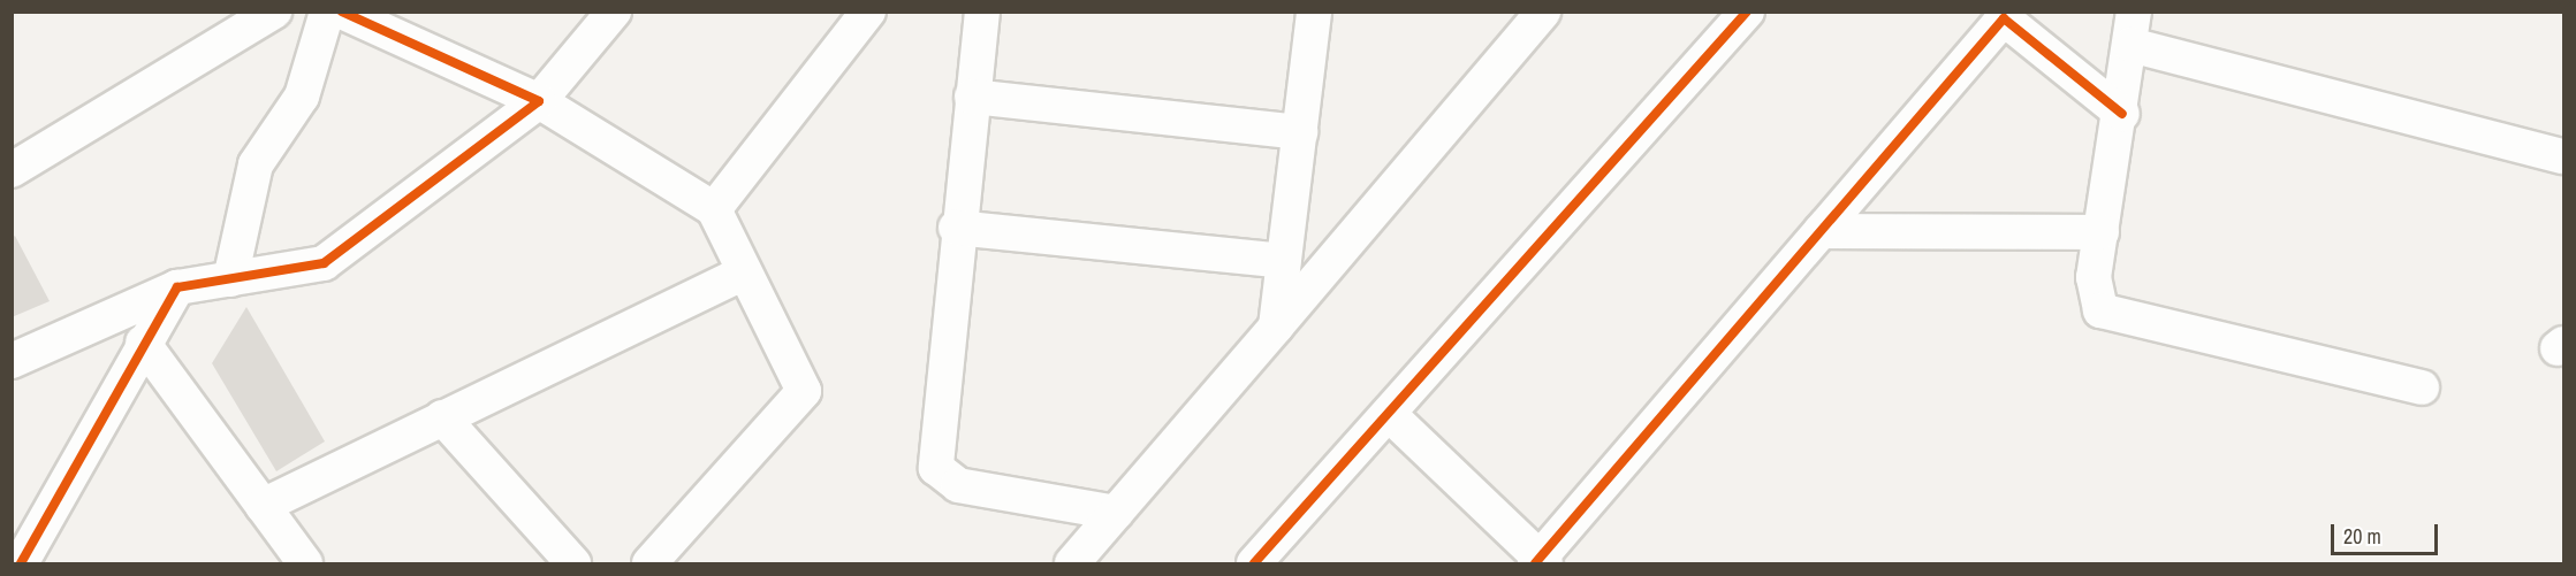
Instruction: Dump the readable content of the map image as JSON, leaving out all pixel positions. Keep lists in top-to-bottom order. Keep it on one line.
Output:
{"scale_bar":"20 m"}
